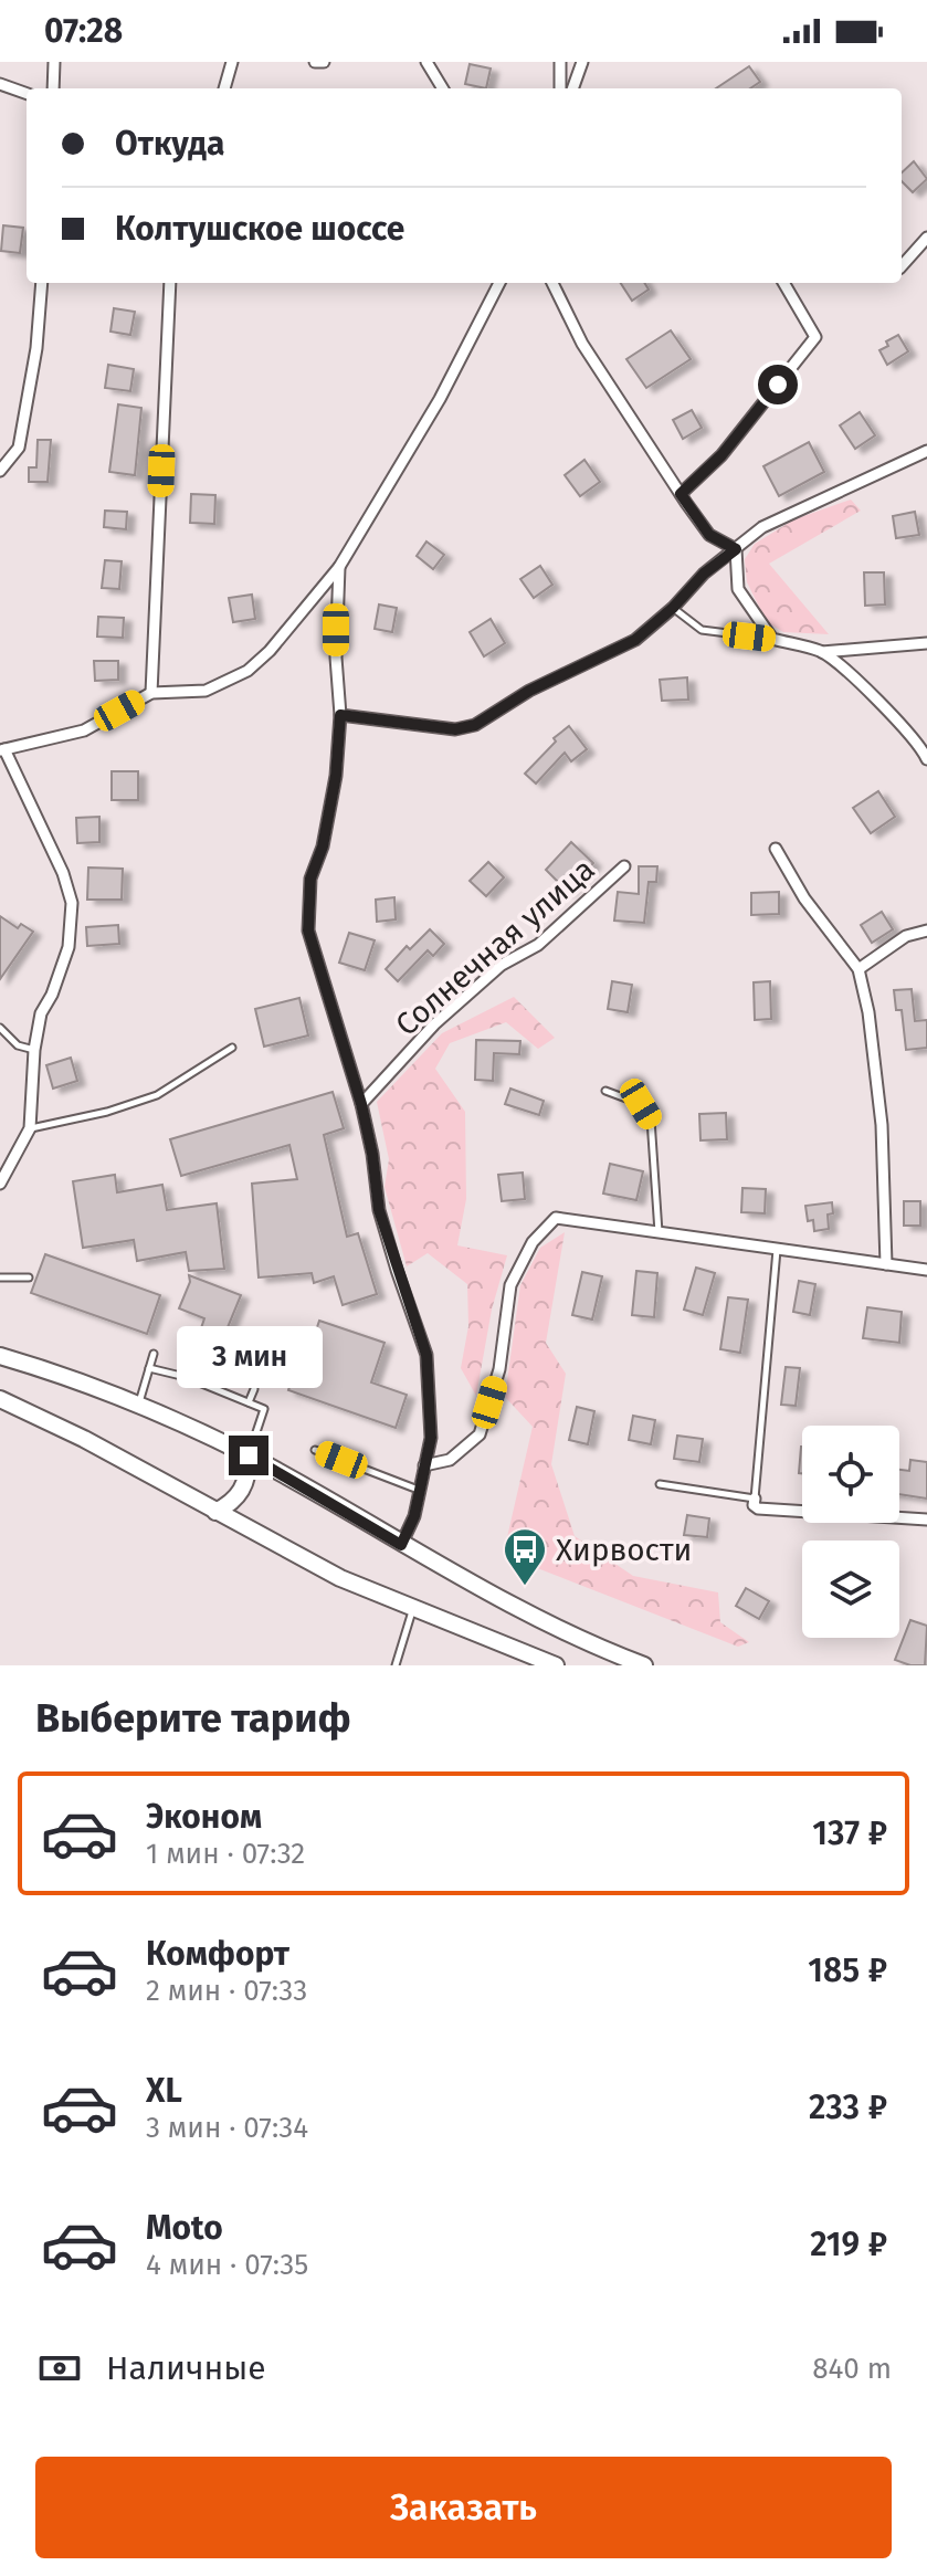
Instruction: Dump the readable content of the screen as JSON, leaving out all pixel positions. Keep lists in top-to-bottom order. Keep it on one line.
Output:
{"streets":{"street":["Солнечная улица"]},"places":{"bus stop":["Хирвости"]},"page":{"status":"07:28","banner":["Откуда","Колтушское шоссе"],"bubble":"3 мин","heading":"Выберите тариф","list":[{"name":"Эконом","note":"1 мин · 07:32","value":"137 ₽"},{"name":"Комфорт","note":"2 мин · 07:33","value":"185 ₽"},{"name":"XL","note":"3 мин · 07:34","value":"233 ₽"},{"name":"Moto","note":"4 мин · 07:35","value":"219 ₽"}],"pay":["Наличные","840 m"],"buttons":"Заказать"}}
